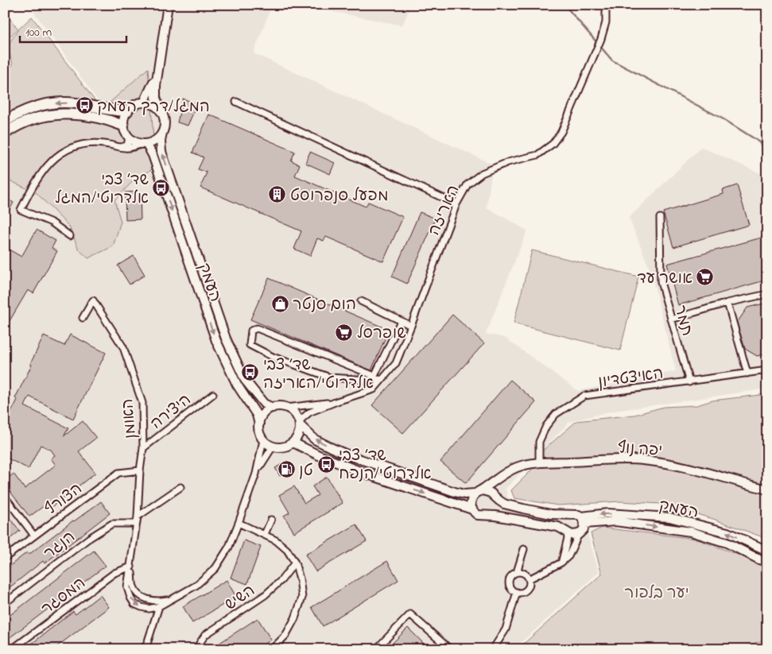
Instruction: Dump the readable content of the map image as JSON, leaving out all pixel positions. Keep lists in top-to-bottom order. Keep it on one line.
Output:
{"streets":{"main road":["העמק","יפה נוף"],"street":["האריזה","תמר","האיצטדיון","היצירה","האומן","הצורף","הנגר","המסגר","השיש"]},"crossings":[["האריזה","העמק"],["העמק","יפה נוף"],["תמר","האיצטדיון"],["האיצטדיון","יפה נוף"],["היצירה","האומן"],["האומן","הצורף"],["האומן","הנגר"],["האומן","המסגר"]],"parks":["יער בלפור"],"places":{"bus stop":["המגל/דרך העמק","שד׳ צבי אלדרוטי/המגל","שד׳ צבי אלדרוטי/האריזה","שד׳ צבי אלדרוטי/הנפח"],"building":["מפעל סנפרוסט"],"supermarket":["אושר עד","שופרסל"],"shop":["הום סנטר"],"fuel station":["טן"]},"scale_bar":"100 m"}
